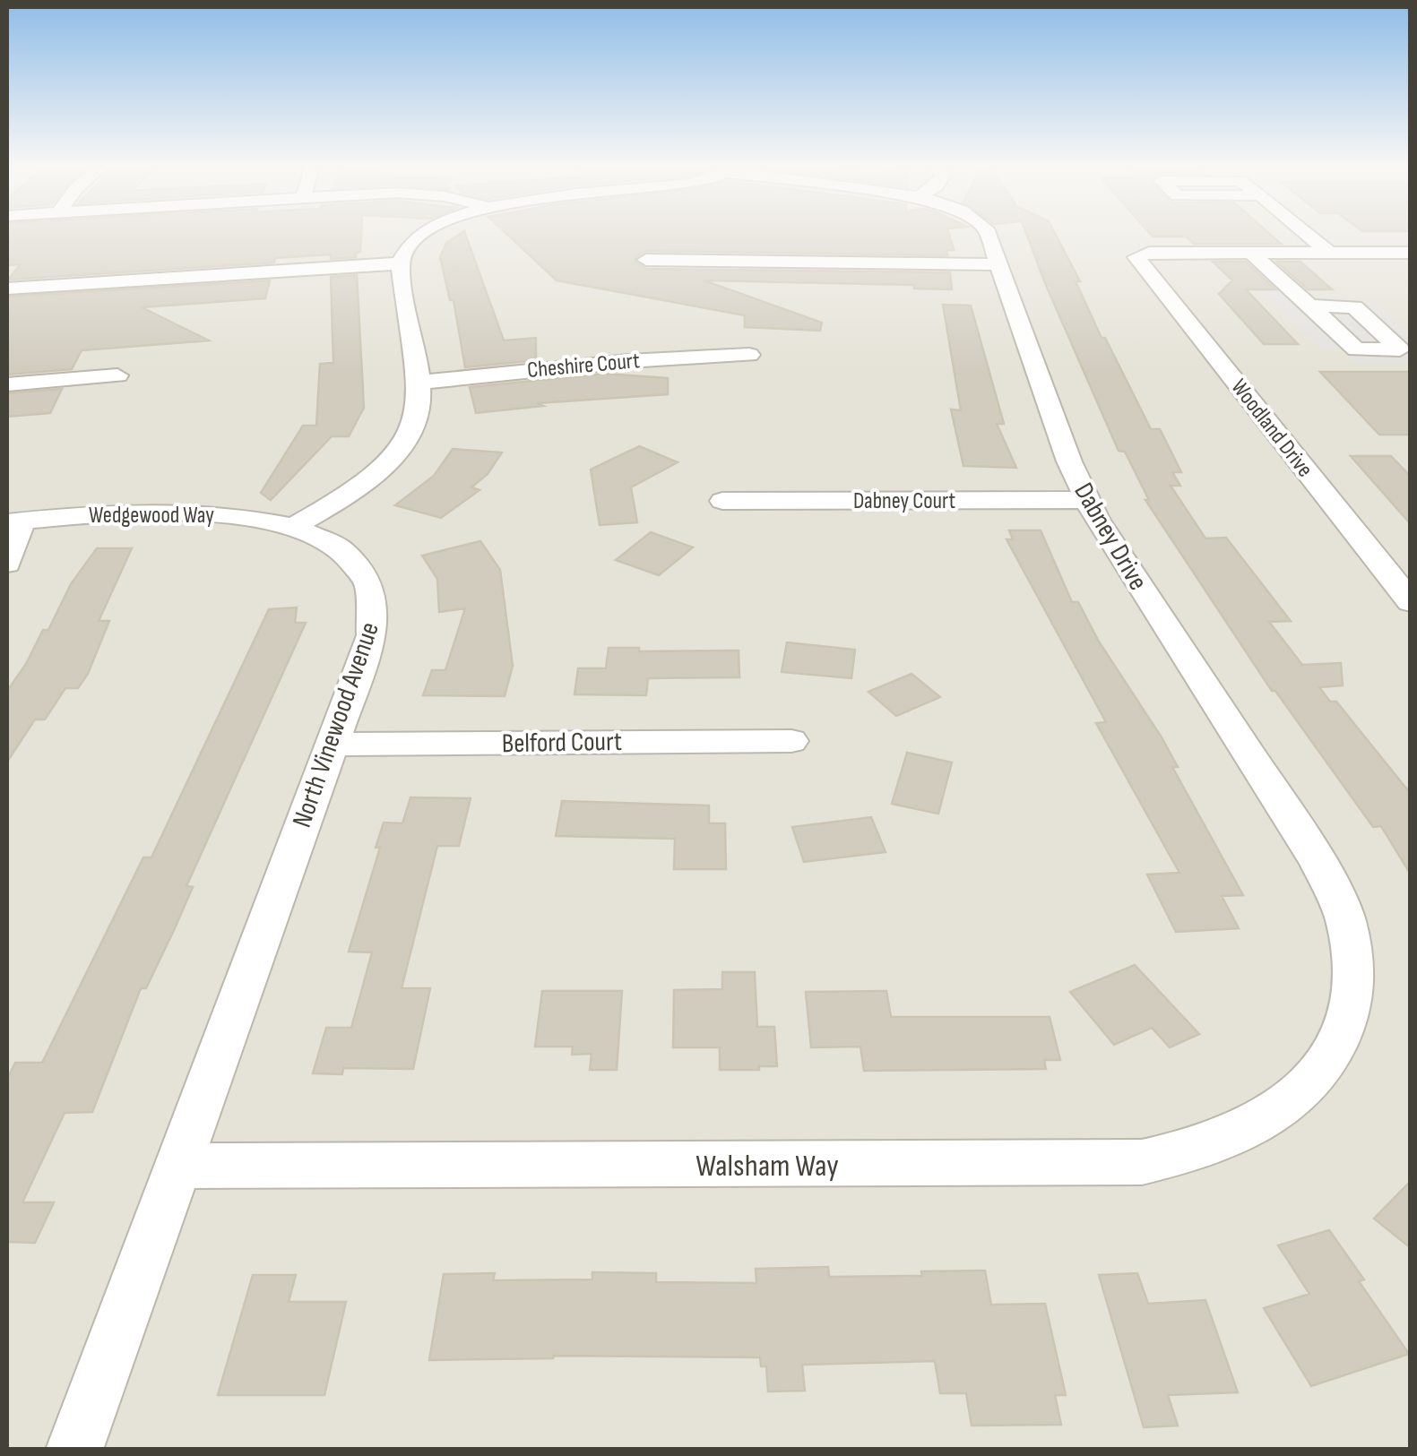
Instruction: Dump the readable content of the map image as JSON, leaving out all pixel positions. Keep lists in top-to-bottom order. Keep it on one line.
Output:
{"streets":{"street":["Cheshire Court","Woodland Drive","Dabney Court","Wedgewood Way","Dabney Drive","North Vinewood Avenue","Belford Court","Walsham Way"]},"crossings":[["Dabney Court","Dabney Drive"],["Wedgewood Way","North Vinewood Avenue"],["Dabney Drive","Walsham Way"],["North Vinewood Avenue","Belford Court"],["North Vinewood Avenue","Walsham Way"]]}
